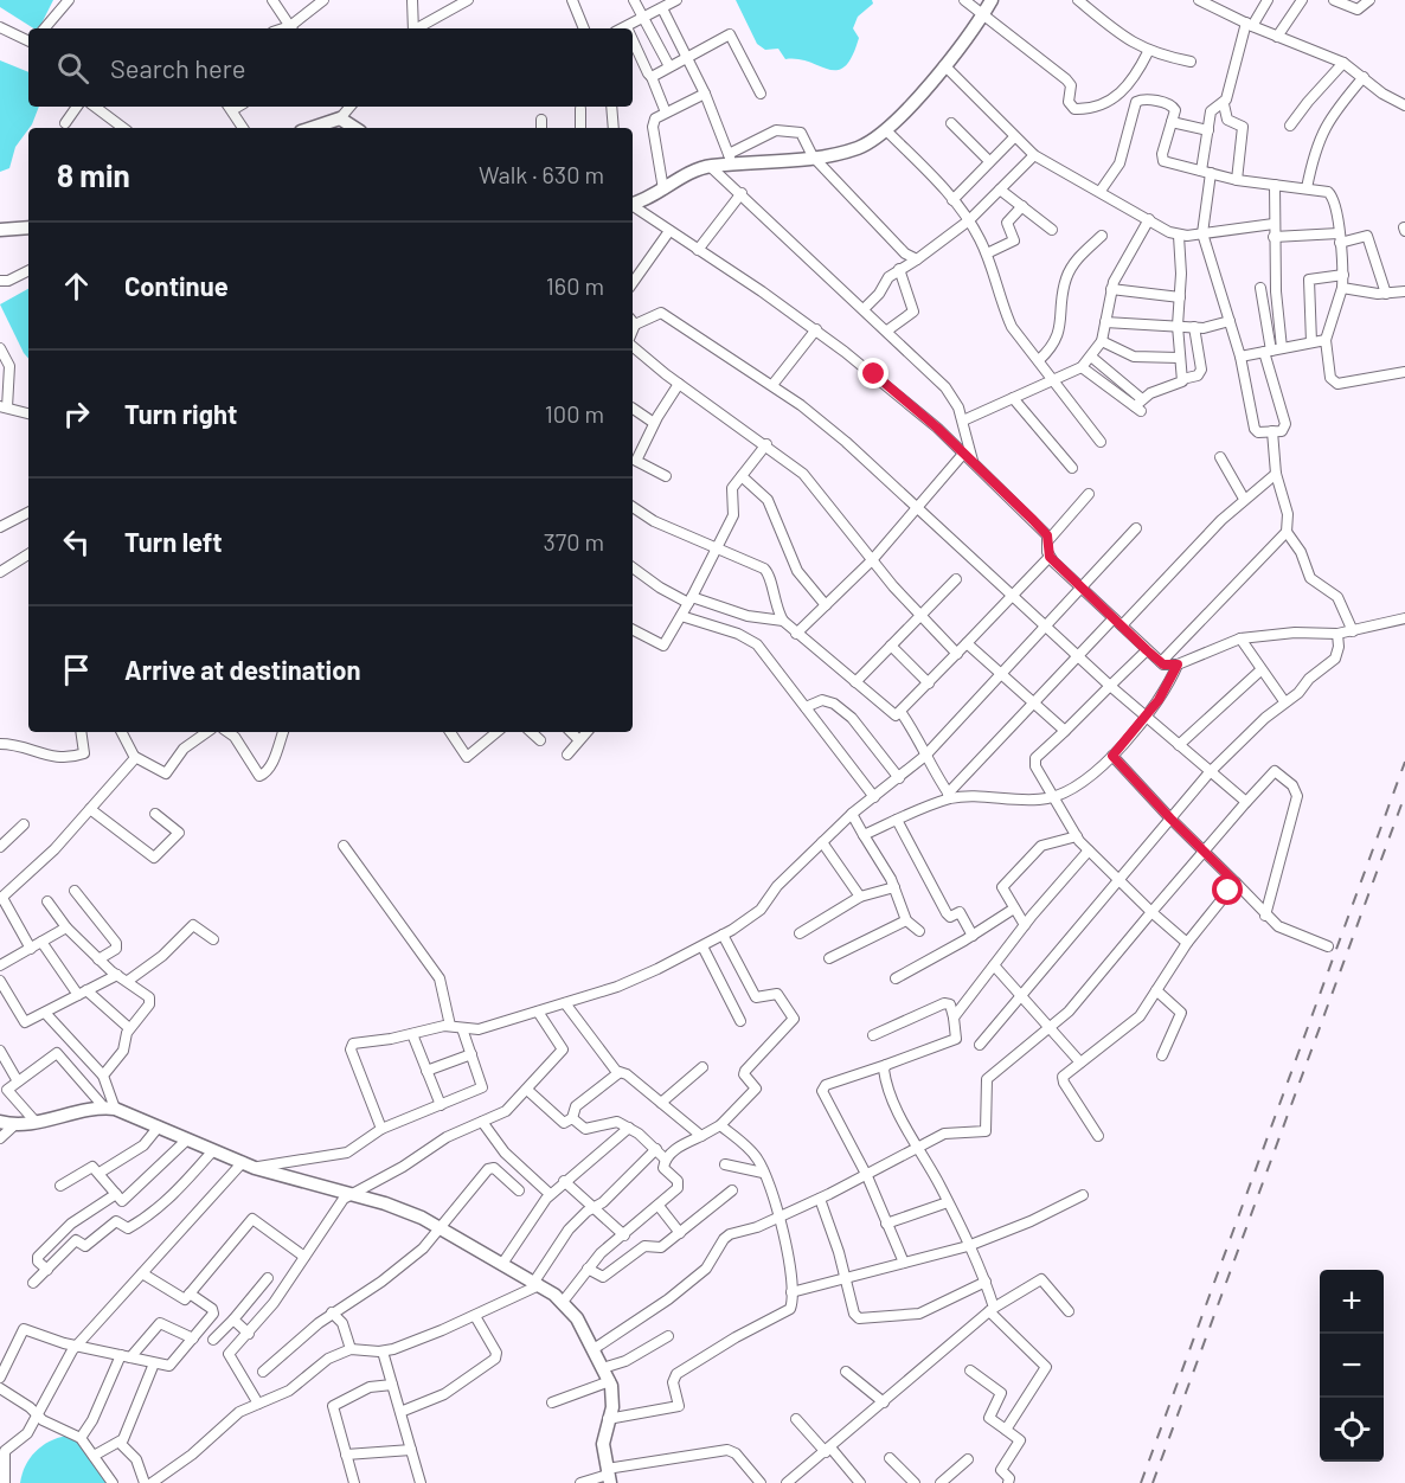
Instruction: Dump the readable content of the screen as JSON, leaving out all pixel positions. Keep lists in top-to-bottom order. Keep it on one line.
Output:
{"page":{"search":"Search here","heading":["8 min","Walk · 630 m"],"list":[["Continue","160 m"],["Turn right","100 m"],["Turn left","370 m"],"Arrive at destination"],"map_buttons":["+","−"]}}
